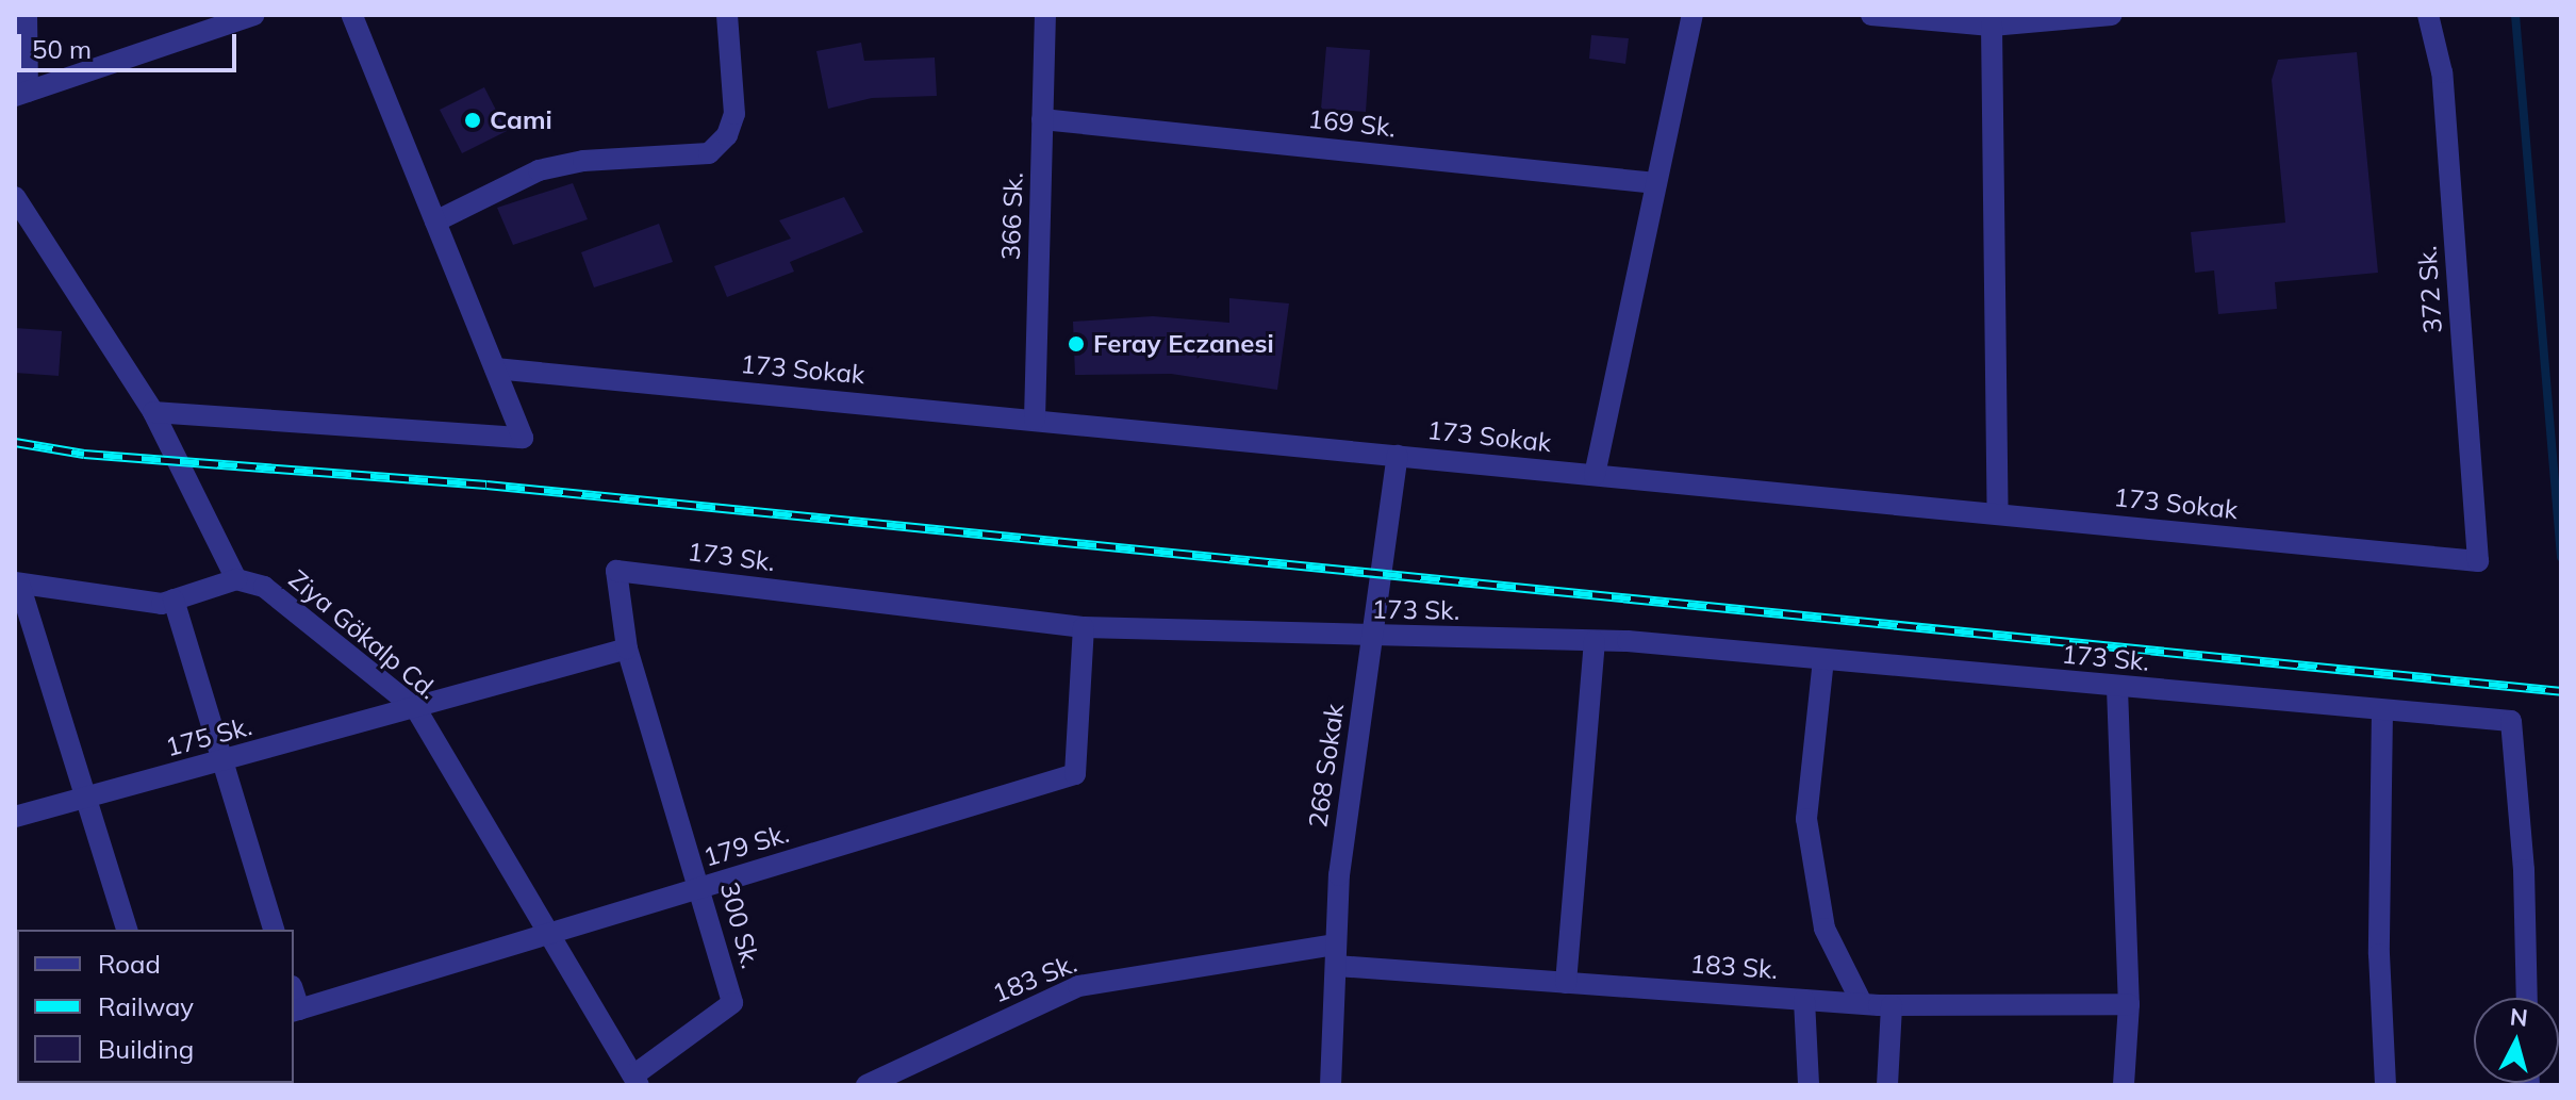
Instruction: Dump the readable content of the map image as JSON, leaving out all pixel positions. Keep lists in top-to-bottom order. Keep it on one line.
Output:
{"streets":{"street":["169 Sk.","366 Sk.","372 Sk.","173 Sokak","173 Sk.","Ziya Gökalp Cd.","175 Sk.","268 Sokak","179 Sk.","300 Sk.","183 Sk."]},"crossings":[["169 Sk.","366 Sk."],["366 Sk.","173 Sokak"],["372 Sk.","173 Sokak"],["173 Sokak","268 Sokak"],["173 Sk.","268 Sokak"],["173 Sk.","179 Sk."],["173 Sk.","300 Sk."],["Ziya Gökalp Cd.","175 Sk."],["Ziya Gökalp Cd.","179 Sk."],["Ziya Gökalp Cd.","300 Sk."],["268 Sokak","183 Sk."],["179 Sk.","300 Sk."]],"places":["Cami","Feray Eczanesi"],"legend":["Road","Railway","Building"],"scale_bar":"50 m","north":"top"}
